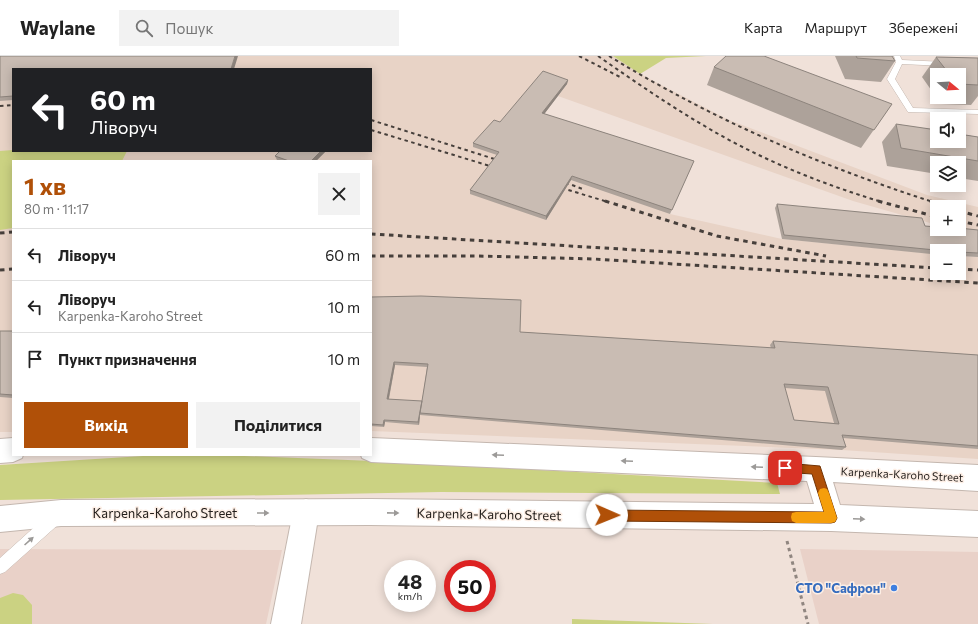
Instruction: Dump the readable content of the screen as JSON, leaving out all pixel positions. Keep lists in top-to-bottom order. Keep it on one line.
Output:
{"streets":{"main road":["Karpenka-Karoho Street"]},"places":["СТО \"Сафрон\""],"north":"right","page":{"header":"Waylane","search":"Пошук","nav":["Карта","Маршрут","Збережені"],"map_buttons":["+","−"],"turn":["60 m","Ліворуч"],"heading":["1 хв","80 m · 11:17"],"list":[{"name":"Ліворуч","value":"60 m"},{"name":"Ліворуч","note":"Karpenka-Karoho Street","value":"10 m"},{"name":"Пункт призначення","value":"10 m"}],"buttons":["Вихід","Поділитися"],"speed":"48 km/h","limit":"50"}}
